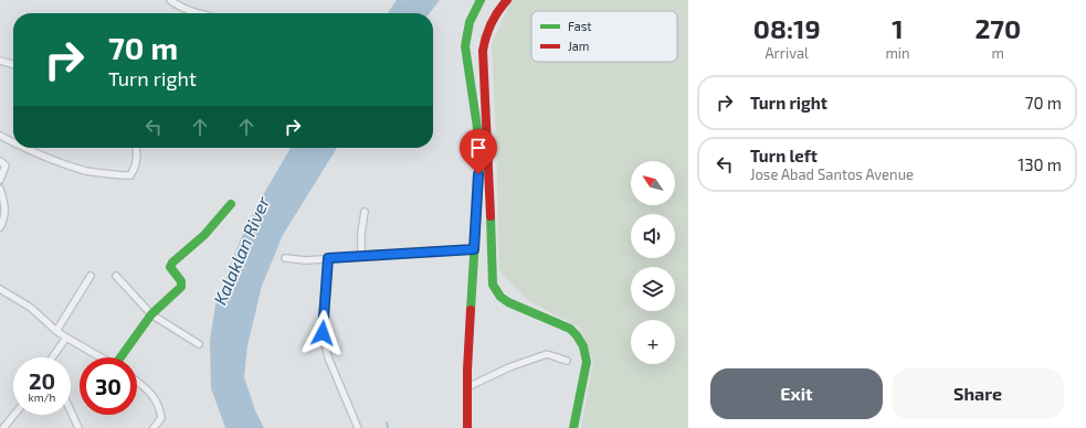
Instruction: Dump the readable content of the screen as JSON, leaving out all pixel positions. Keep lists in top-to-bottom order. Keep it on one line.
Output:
{"water":["Kalaklan River"],"legend":["Fast","Jam"],"north":"top left","page":{"eta":["08:19","Arrival","1","min","270","m"],"turn":["70 m","Turn right"],"list":[{"name":"Turn right","value":"70 m"},{"name":"Turn left","note":"Jose Abad Santos Avenue","value":"130 m"}],"map_buttons":"+","speed":"20 km/h","limit":"30","buttons":["Exit","Share"]}}
